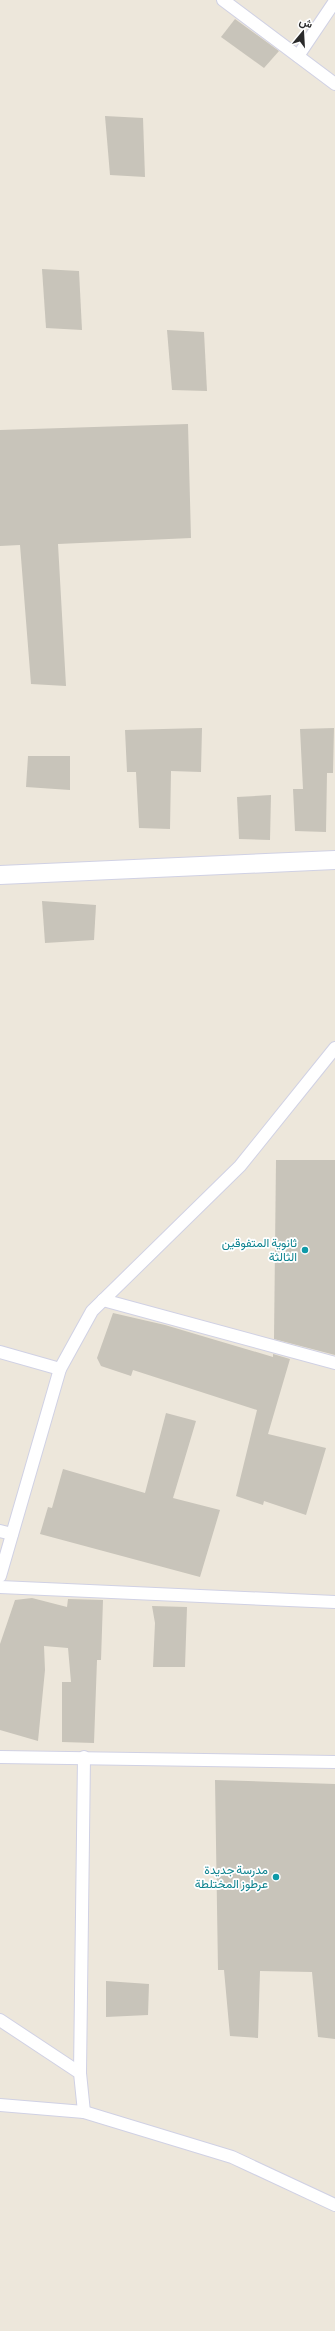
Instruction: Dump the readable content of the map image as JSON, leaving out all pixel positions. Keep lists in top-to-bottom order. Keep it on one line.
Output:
{"places":["ثانوية المتفوقين الثالثة","مدرسة جديدة عرطوز المختلطة"],"north":"top"}
